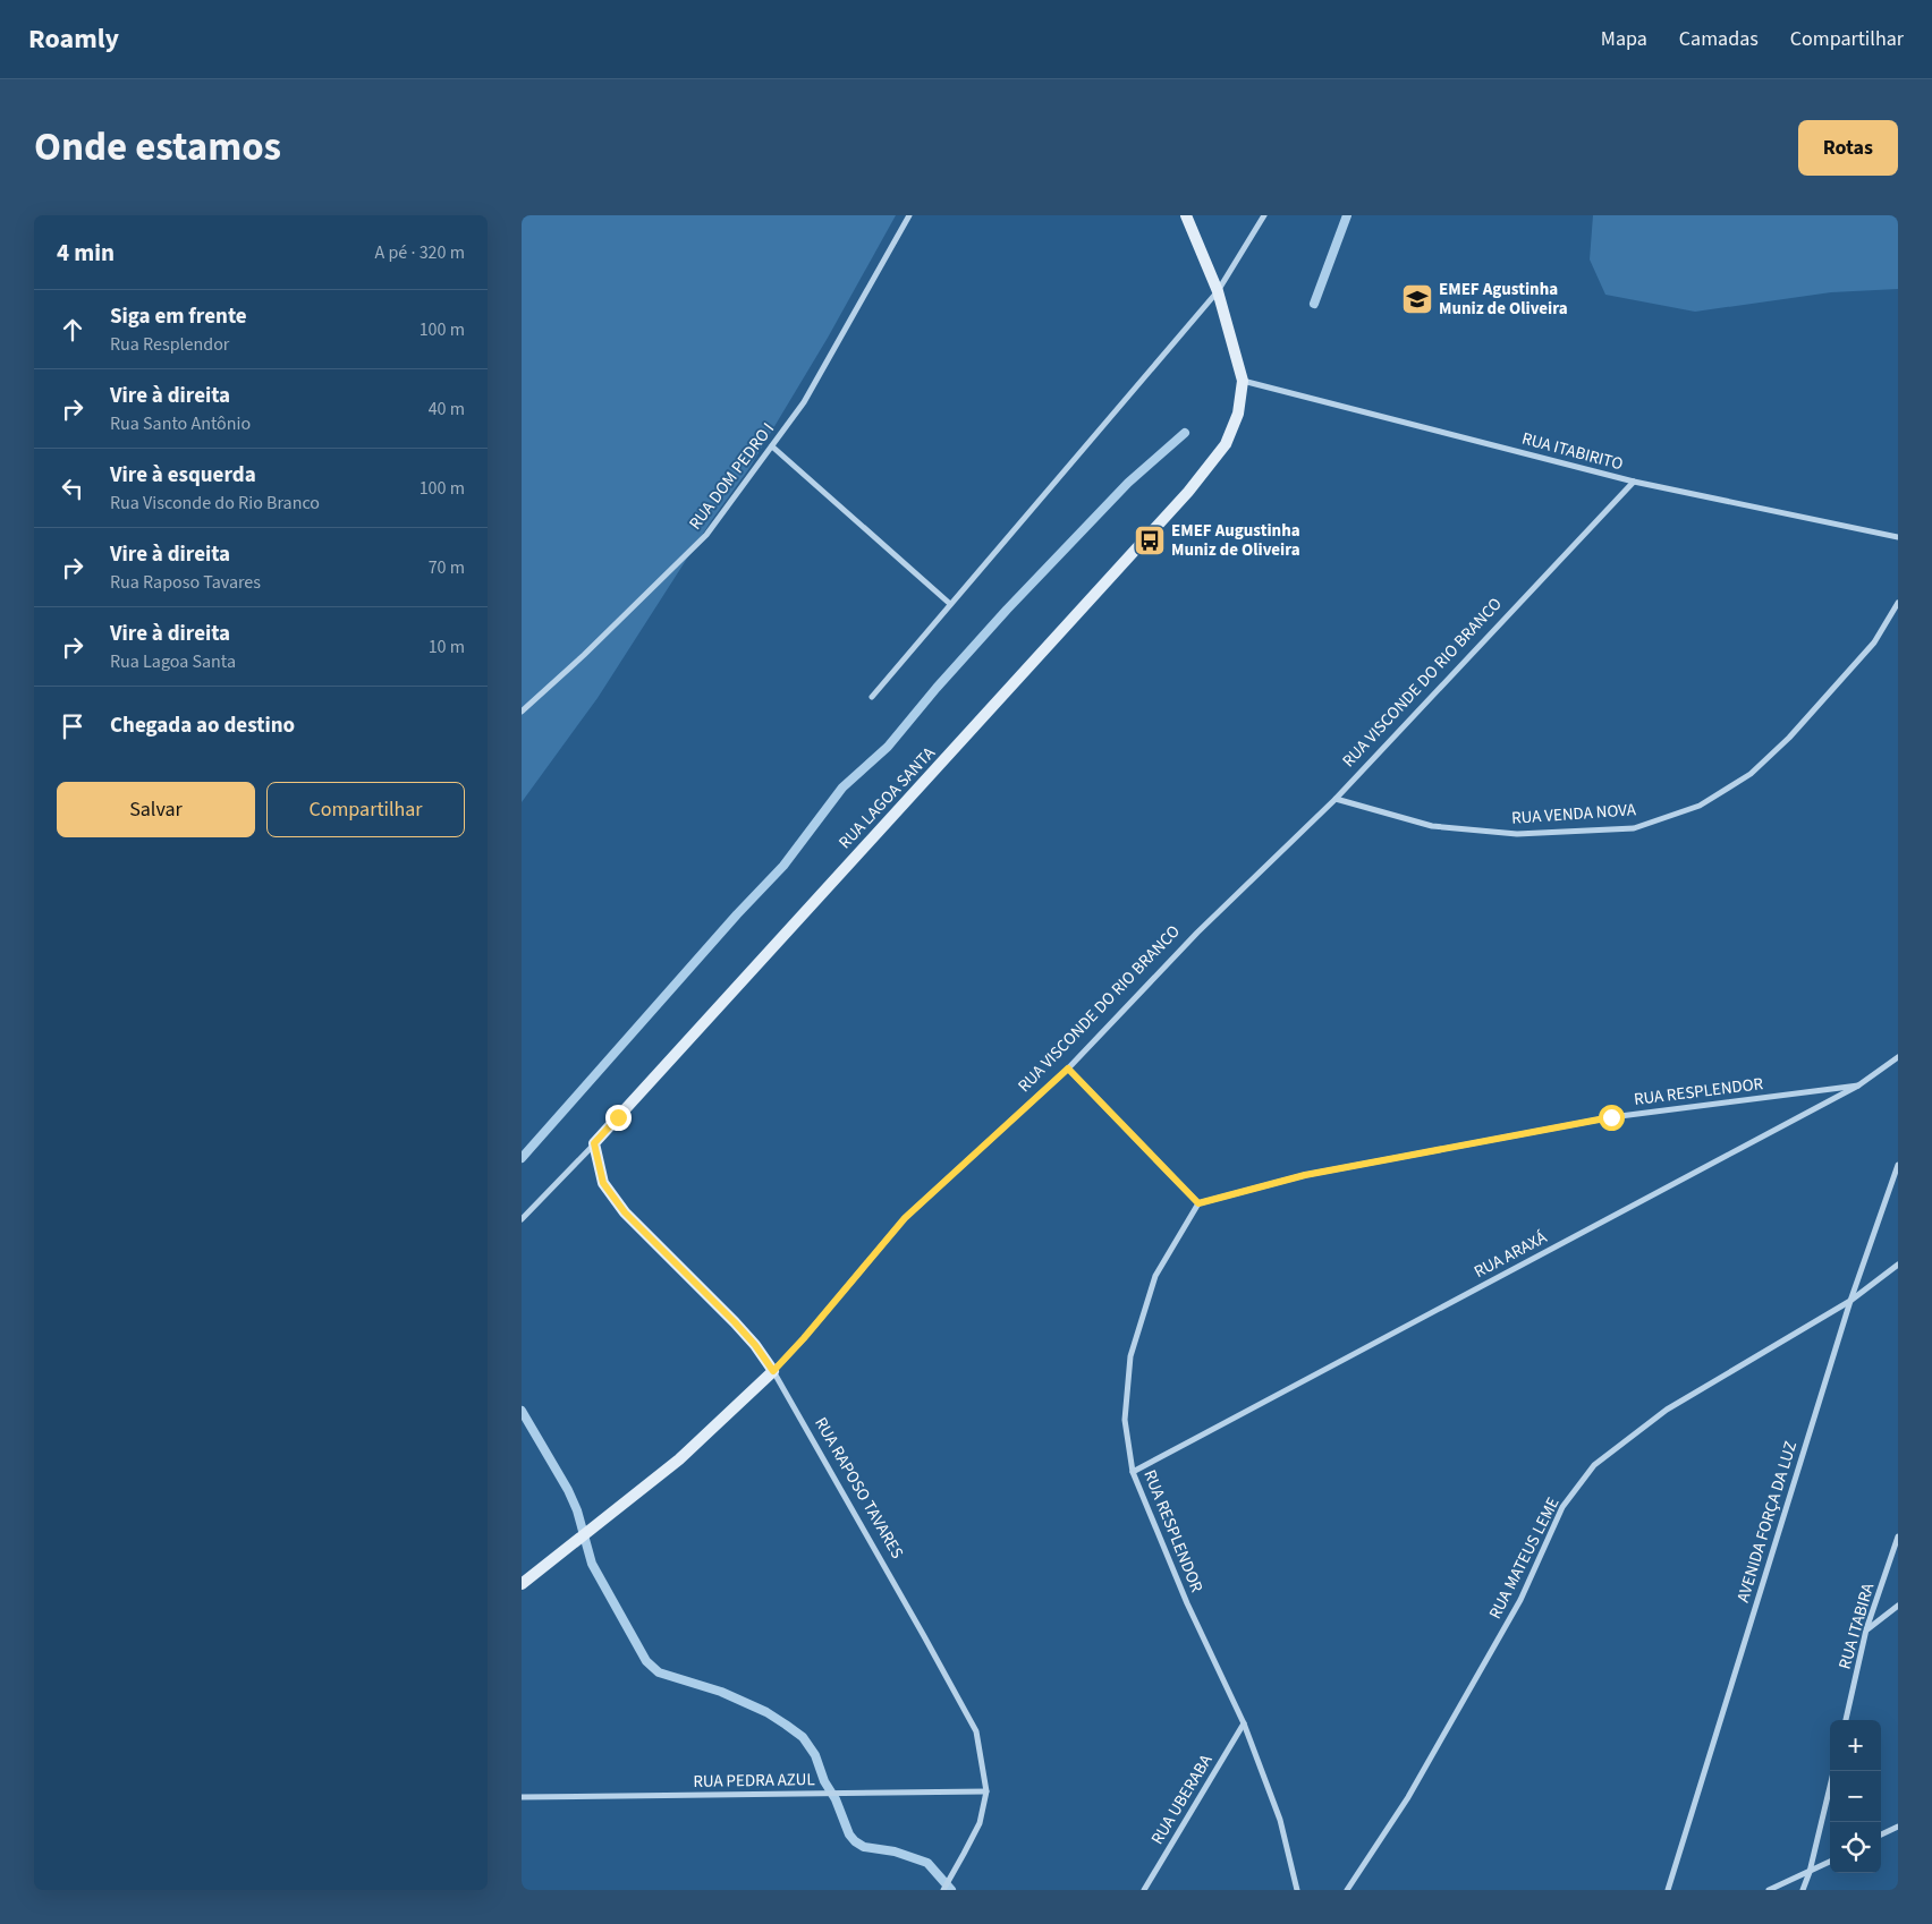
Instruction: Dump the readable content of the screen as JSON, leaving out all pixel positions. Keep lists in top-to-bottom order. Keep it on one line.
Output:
{"streets":{"street":["RUA ITABIRITO","RUA DOM PEDRO I","RUA VISCONDE DO RIO BRANCO","RUA LAGOA SANTA","RUA VENDA NOVA","RUA RESPLENDOR","RUA ARAXÁ","RUA RAPOSO TAVARES","AVENIDA FORÇA DA LUZ","RUA MATEUS LEME","RUA ITABIRA","RUA PEDRA AZUL","RUA UBERABA"]},"crossings":[["RUA ITABIRITO","RUA VISCONDE DO RIO BRANCO"],["RUA ITABIRITO","RUA LAGOA SANTA"],["RUA VISCONDE DO RIO BRANCO","RUA VENDA NOVA"],["RUA VISCONDE DO RIO BRANCO","RUA RAPOSO TAVARES"],["RUA LAGOA SANTA","RUA RAPOSO TAVARES"],["RUA RESPLENDOR","RUA ARAXÁ"],["RUA RESPLENDOR","RUA UBERABA"],["RUA RAPOSO TAVARES","RUA PEDRA AZUL"],["AVENIDA FORÇA DA LUZ","RUA MATEUS LEME"]],"places":{"school or university":["EMEF Agustinha Muniz de Oliveira"],"bus stop":["EMEF Augustinha Muniz de Oliveira"]},"page":{"header":"Roamly","nav":["Mapa","Camadas","Compartilhar"],"title":"Onde estamos","buttons":["Rotas",["Salvar","Compartilhar"]],"heading":["4 min","A pé · 320 m"],"list":[["Siga em frente","Rua Resplendor","100 m"],["Vire à direita","Rua Santo Antônio","40 m"],["Vire à esquerda","Rua Visconde do Rio Branco","100 m"],["Vire à direita","Rua Raposo Tavares","70 m"],["Vire à direita","Rua Lagoa Santa","10 m"],"Chegada ao destino"],"map_buttons":["+","−"]}}
